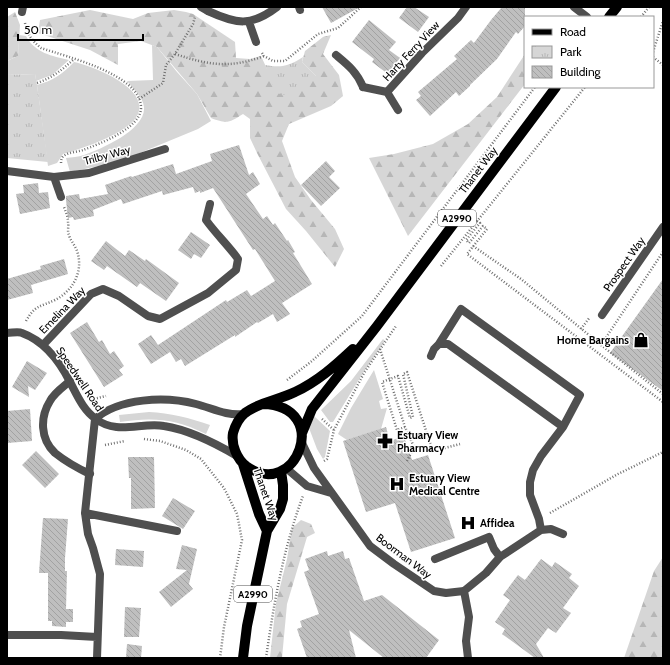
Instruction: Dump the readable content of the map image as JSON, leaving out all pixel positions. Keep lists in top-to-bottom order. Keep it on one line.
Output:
{"streets":{"main road":["Thanet Way","A2990"],"street":["Harty Ferry View","Trilby Way","Prospect Way","Emelina Way","Speedwell Road","Boorman Way"]},"crossings":[["Thanet Way","Boorman Way"],["Emelina Way","Speedwell Road"]],"places":{"shop":["Home Bargains"],"pharmacy":["Estuary View Pharmacy"],"hospital":["Estuary View Medical Centre","Affidea"]},"legend":["Road","Park","Building"],"scale_bar":"50 m"}
